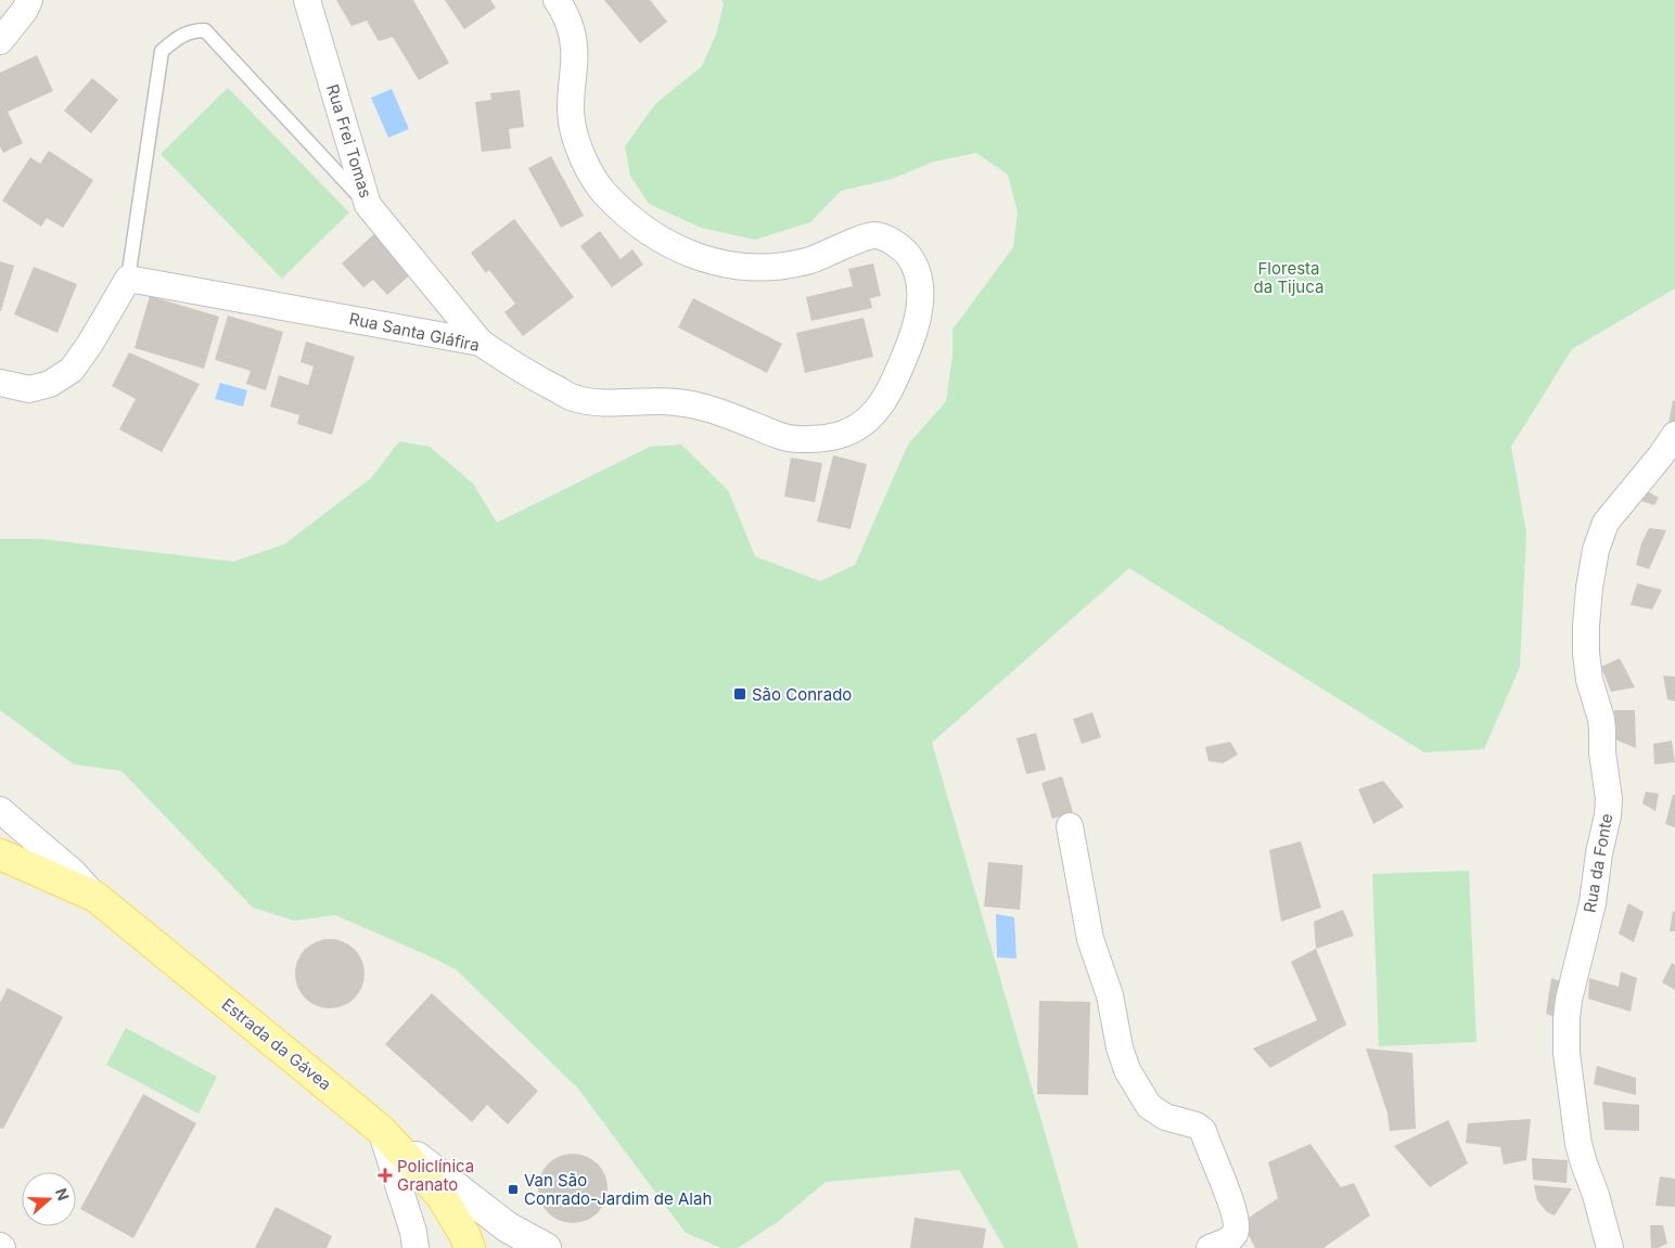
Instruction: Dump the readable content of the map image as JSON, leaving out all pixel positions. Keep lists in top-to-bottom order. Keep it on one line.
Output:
{"streets":{"main road":["Estrada da Gávea"],"street":["Rua Frei Tomas","Rua Santa Gláfira","Rua da Fonte"]},"crossings":[["Rua Frei Tomas","Rua Santa Gláfira"]],"parks":["Floresta da Tijuca"],"places":{"transit":["São Conrado","Van São Conrado-Jardim de Alah"],"health":["Policlínica Granato"]},"north":"right"}
